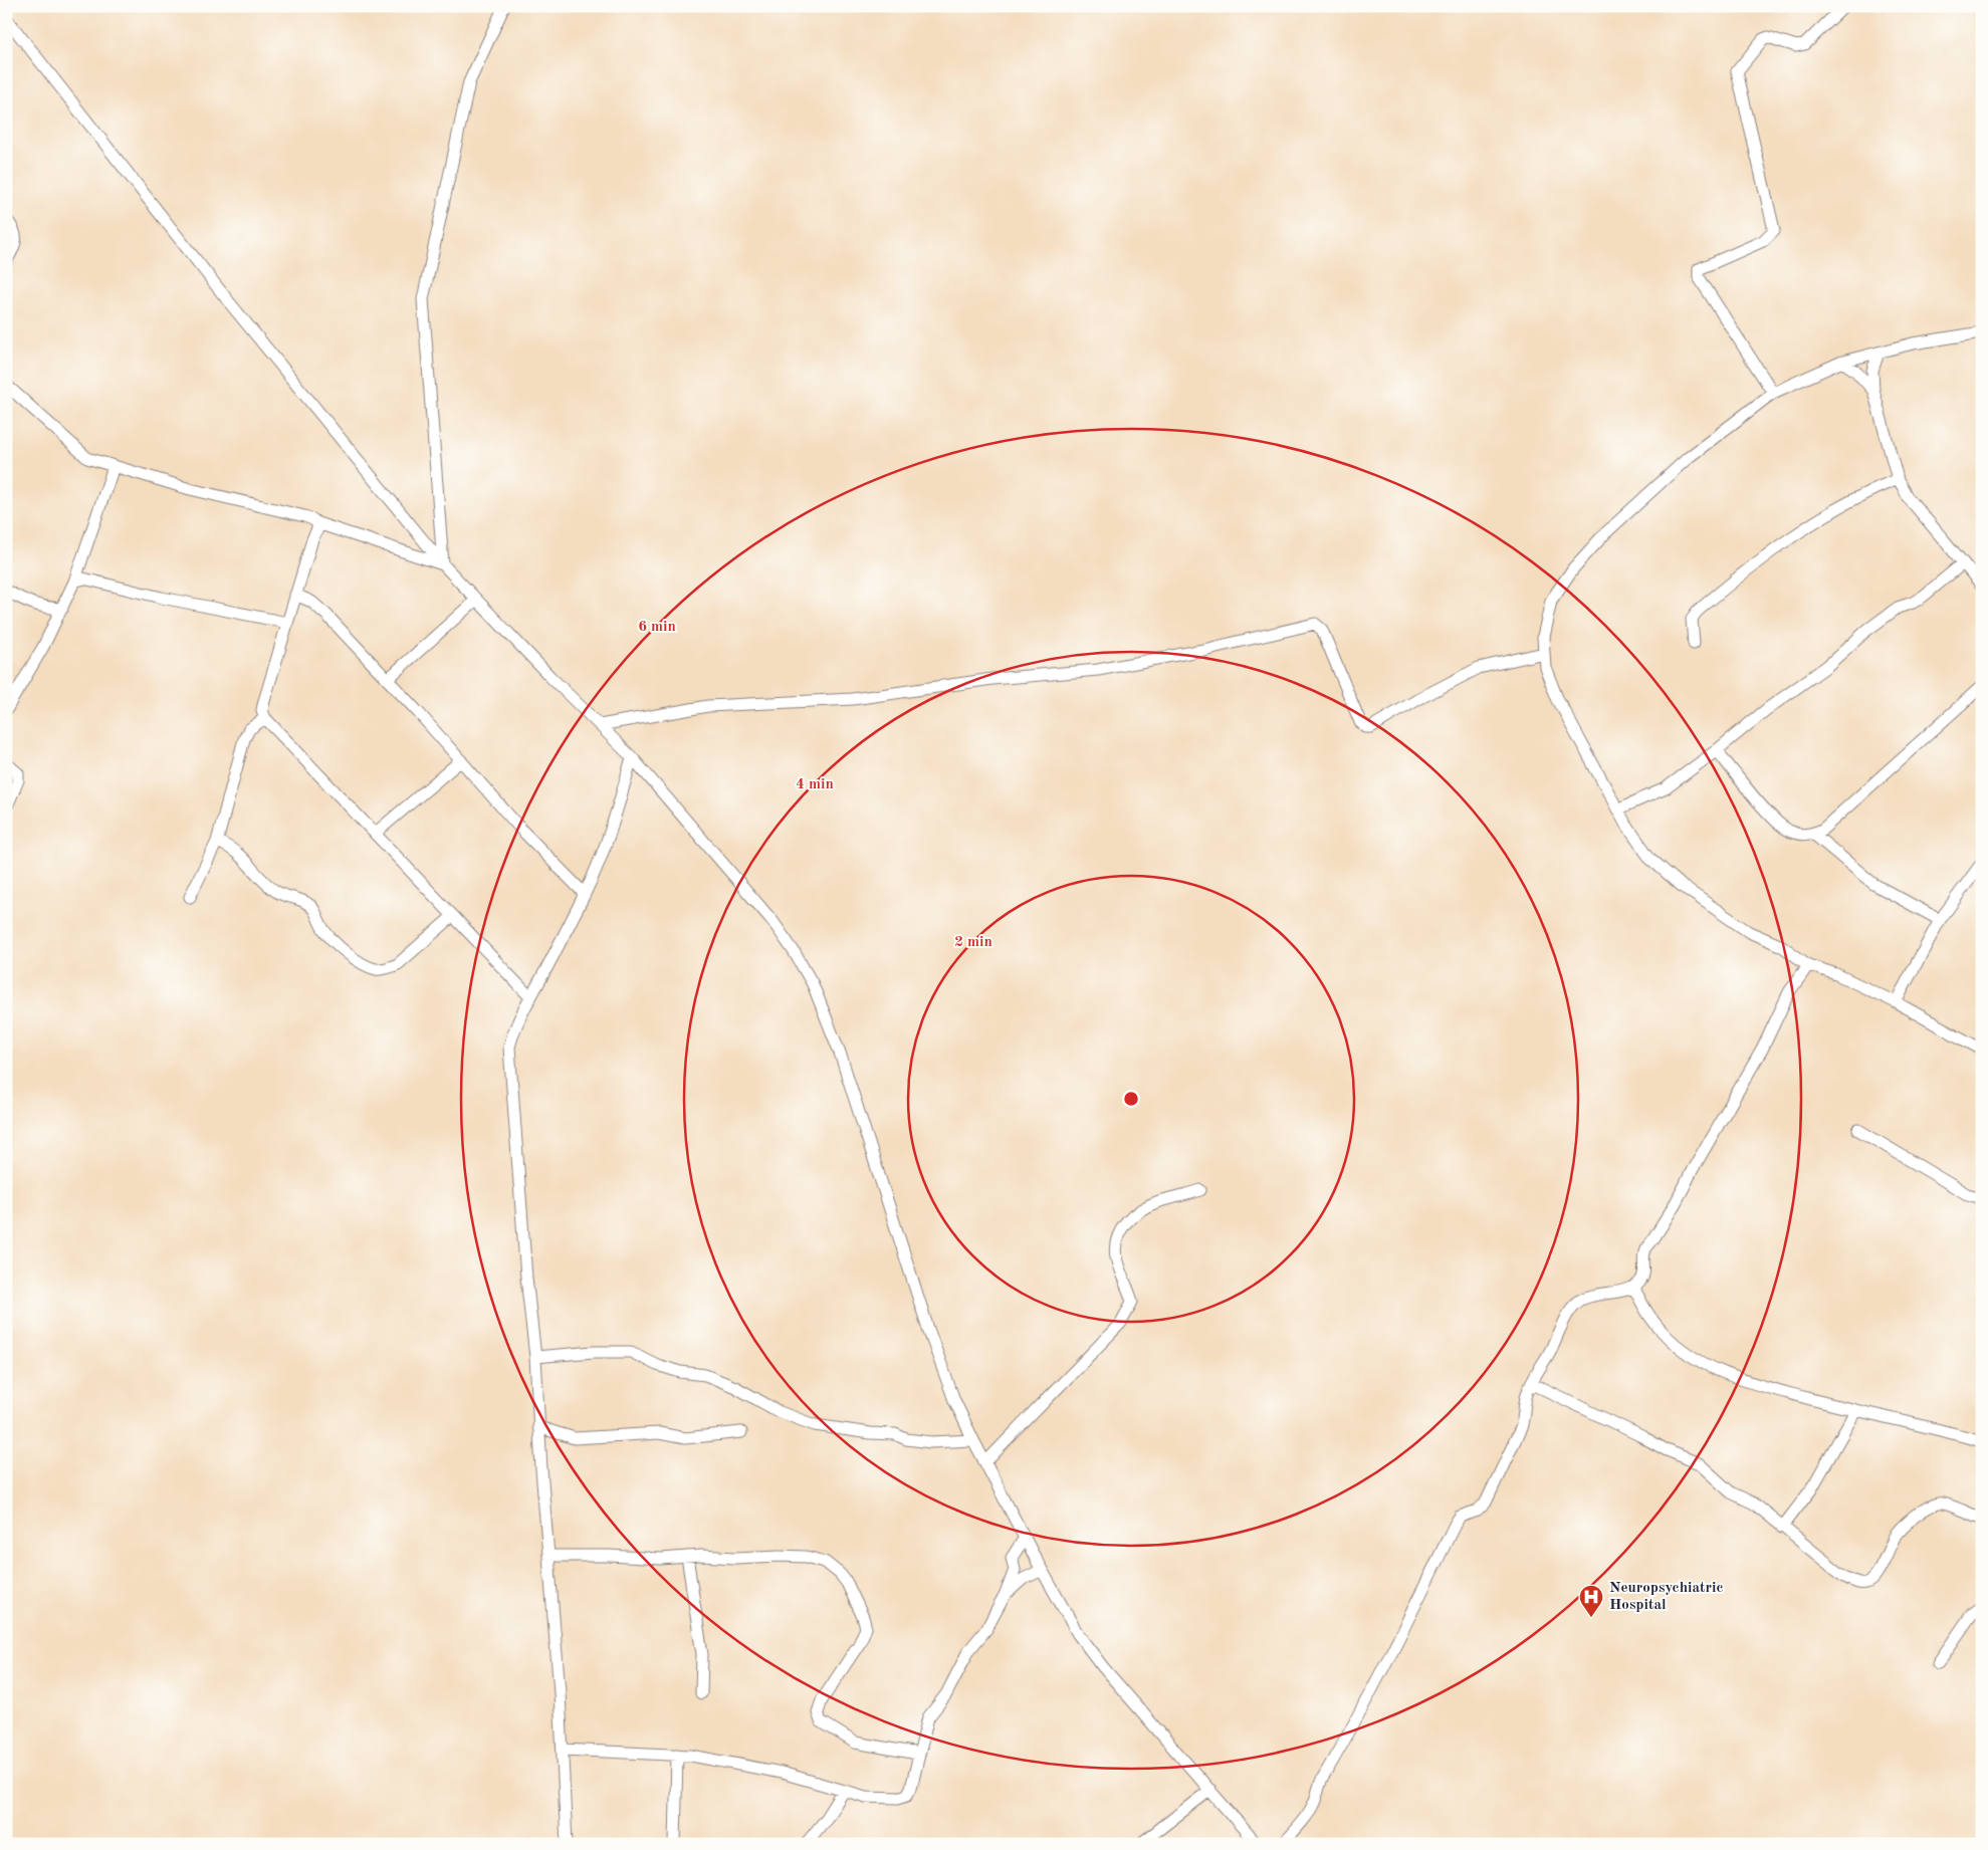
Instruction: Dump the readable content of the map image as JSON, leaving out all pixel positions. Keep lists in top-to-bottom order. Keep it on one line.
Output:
{"places":{"hospital":["Neuropsychiatric Hospital"]},"rings":["6 min","4 min","2 min"]}
